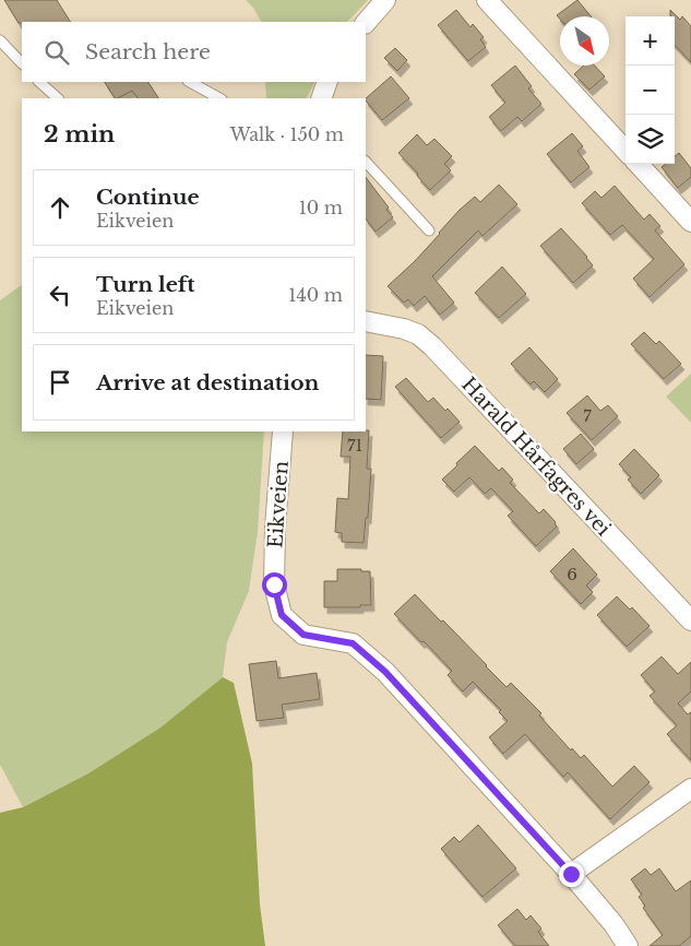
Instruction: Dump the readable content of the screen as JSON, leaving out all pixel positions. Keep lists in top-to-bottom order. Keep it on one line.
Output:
{"streets":{"street":["Harald Hårfagres vei","Eikveien"]},"house_numbers":["7","71","6"],"north":"bottom right","page":{"map_buttons":["+","−"],"search":"Search here","heading":["2 min","Walk · 150 m"],"list":[["Continue","Eikveien","10 m"],["Turn left","Eikveien","140 m"],"Arrive at destination"]}}
